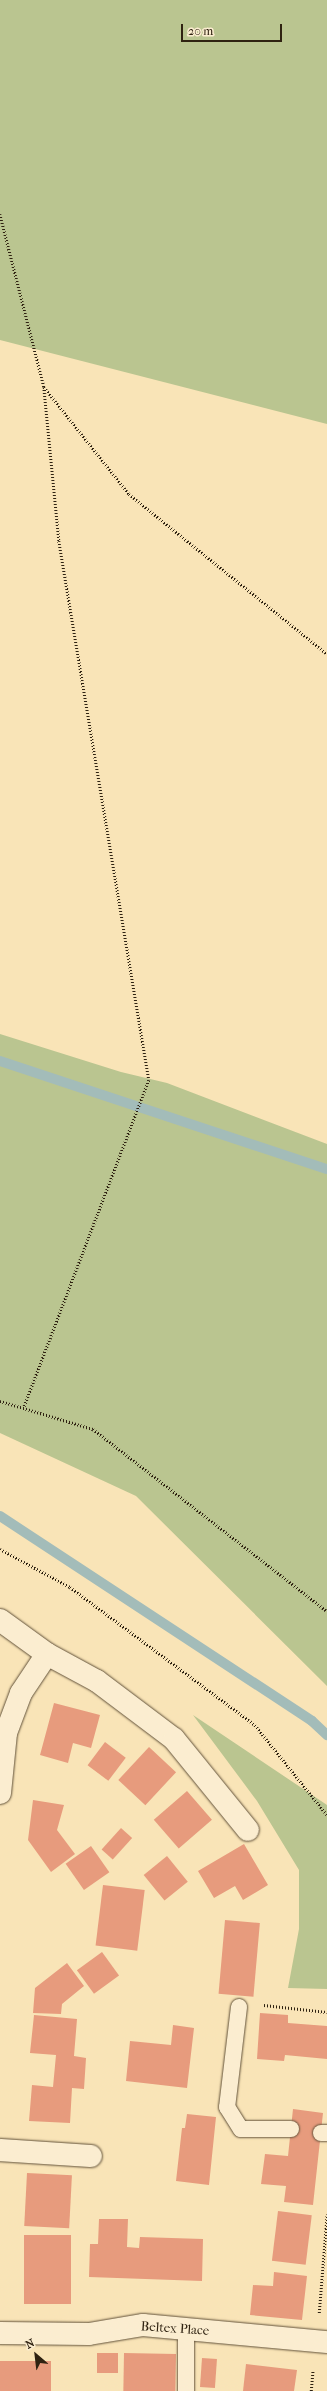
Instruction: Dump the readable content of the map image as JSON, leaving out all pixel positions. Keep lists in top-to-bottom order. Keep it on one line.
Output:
{"streets":{"street":["Beltex Place"]},"scale_bar":"20 m","north":"top left"}
